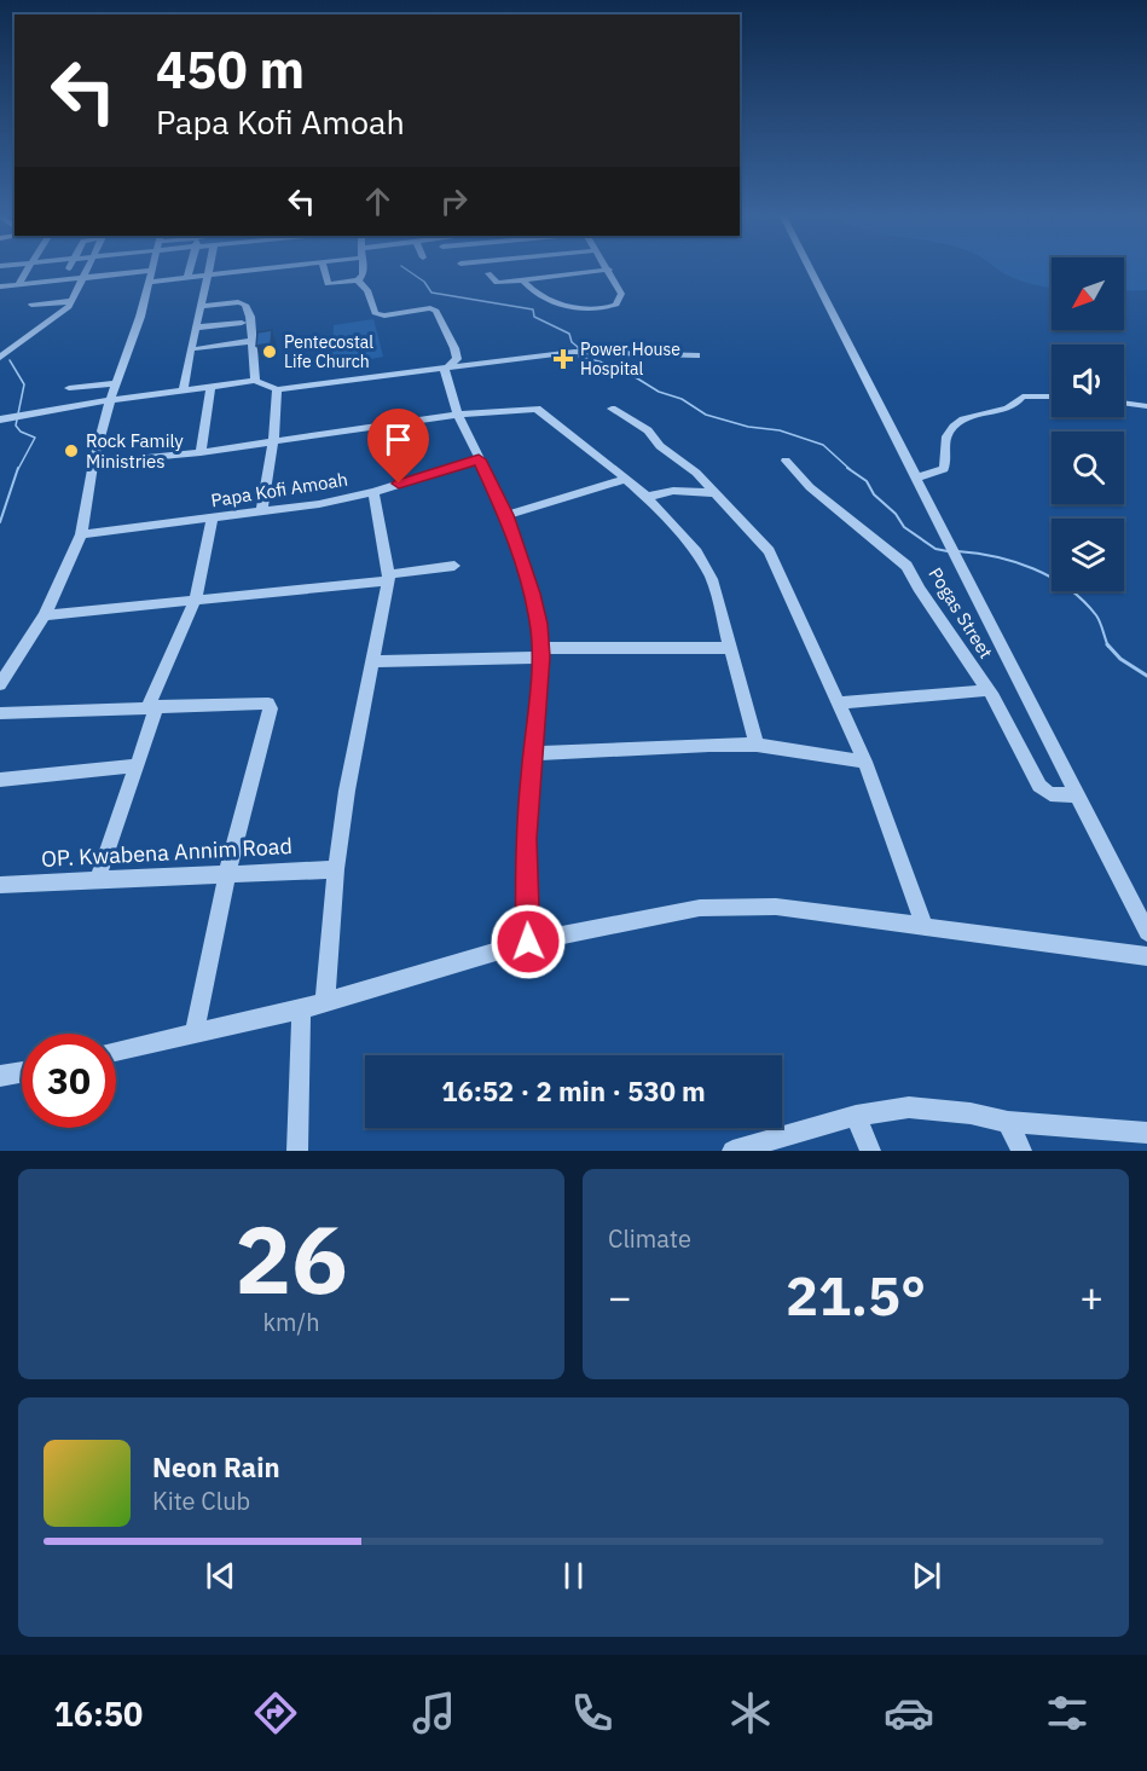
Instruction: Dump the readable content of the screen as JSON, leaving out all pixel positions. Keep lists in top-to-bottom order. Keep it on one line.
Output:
{"streets":{"street":["Papa Kofi Amoah","Pogas Street","OP. Kwabena Annim Road"]},"places":{"other":["Pentecostal Life Church","Rock Family Ministries"],"health":["Power House Hospital"]},"north":"bottom left","page":{"turn":["450 m","Papa Kofi Amoah"],"limit":"30","trip":"16:52 · 2 min · 530 m","tile":[["26","km/h"],"Climate"],"heat":["−","21.5°","+"],"song":["Neon Rain","Kite Club"],"tabs":"16:50"}}
